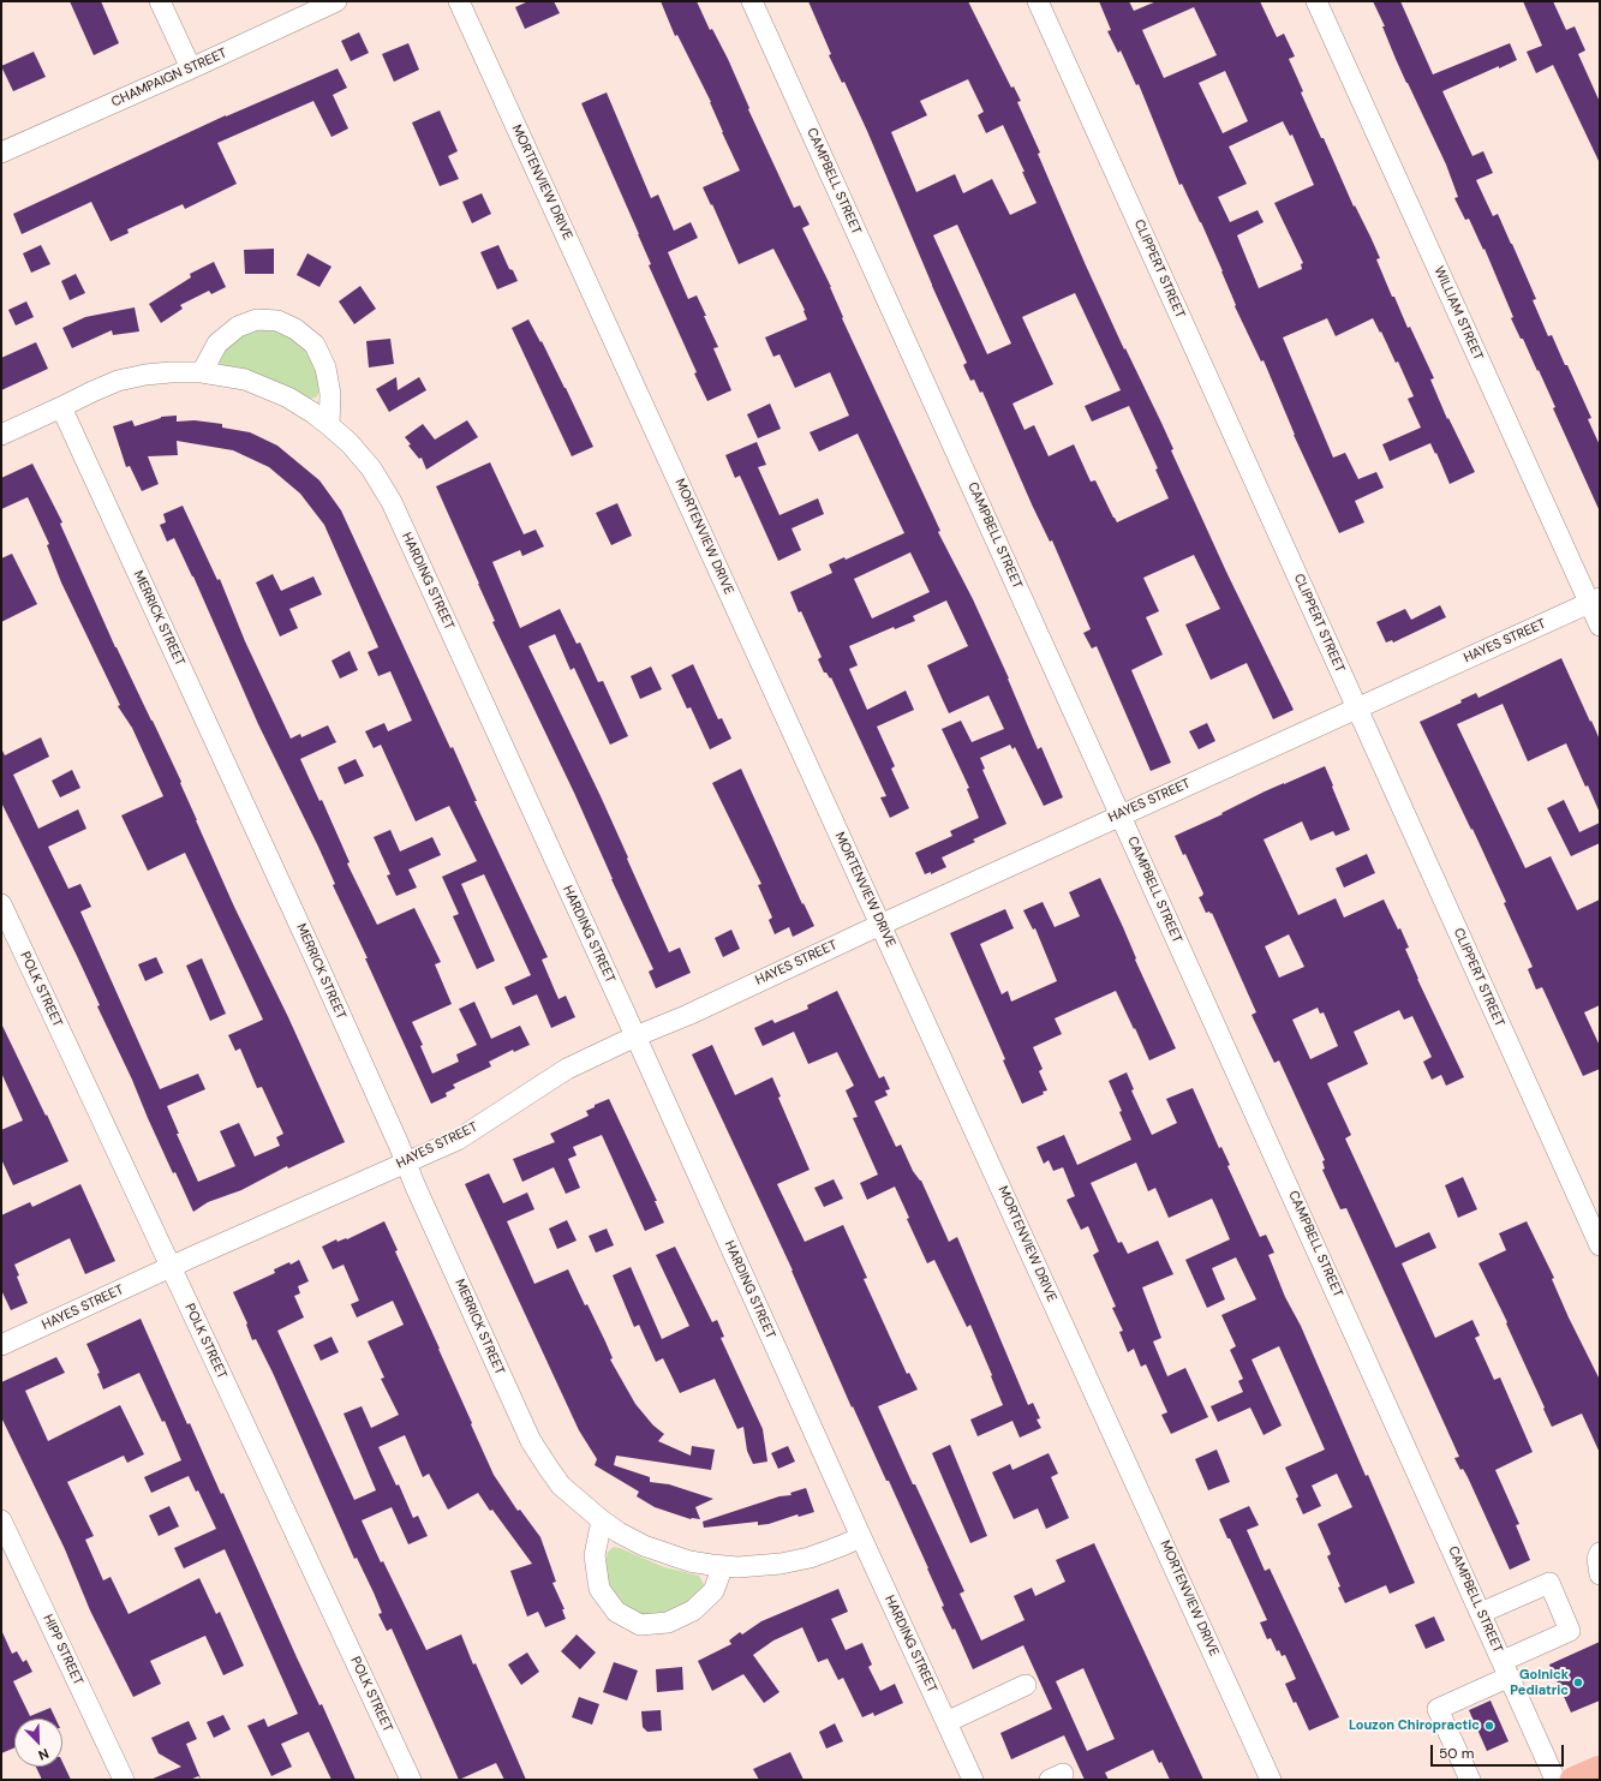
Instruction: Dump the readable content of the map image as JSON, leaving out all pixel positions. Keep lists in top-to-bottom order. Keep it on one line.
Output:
{"streets":{"street":["CHAMPAIGN STREET","CAMPBELL STREET","MORTENVIEW DRIVE","CLIPPERT STREET","WILLIAM STREET","HARDING STREET","MERRICK STREET","HAYES STREET","POLK STREET","HIPP STREET"]},"crossings":[["CAMPBELL STREET","HAYES STREET"],["MORTENVIEW DRIVE","HAYES STREET"],["CLIPPERT STREET","HAYES STREET"],["WILLIAM STREET","HAYES STREET"],["HARDING STREET","MERRICK STREET"],["HARDING STREET","HAYES STREET"],["MERRICK STREET","HAYES STREET"],["HAYES STREET","POLK STREET"]],"places":["Golnick Pediatric","Louzon Chiropractic"],"scale_bar":"50 m","north":"bottom right"}
